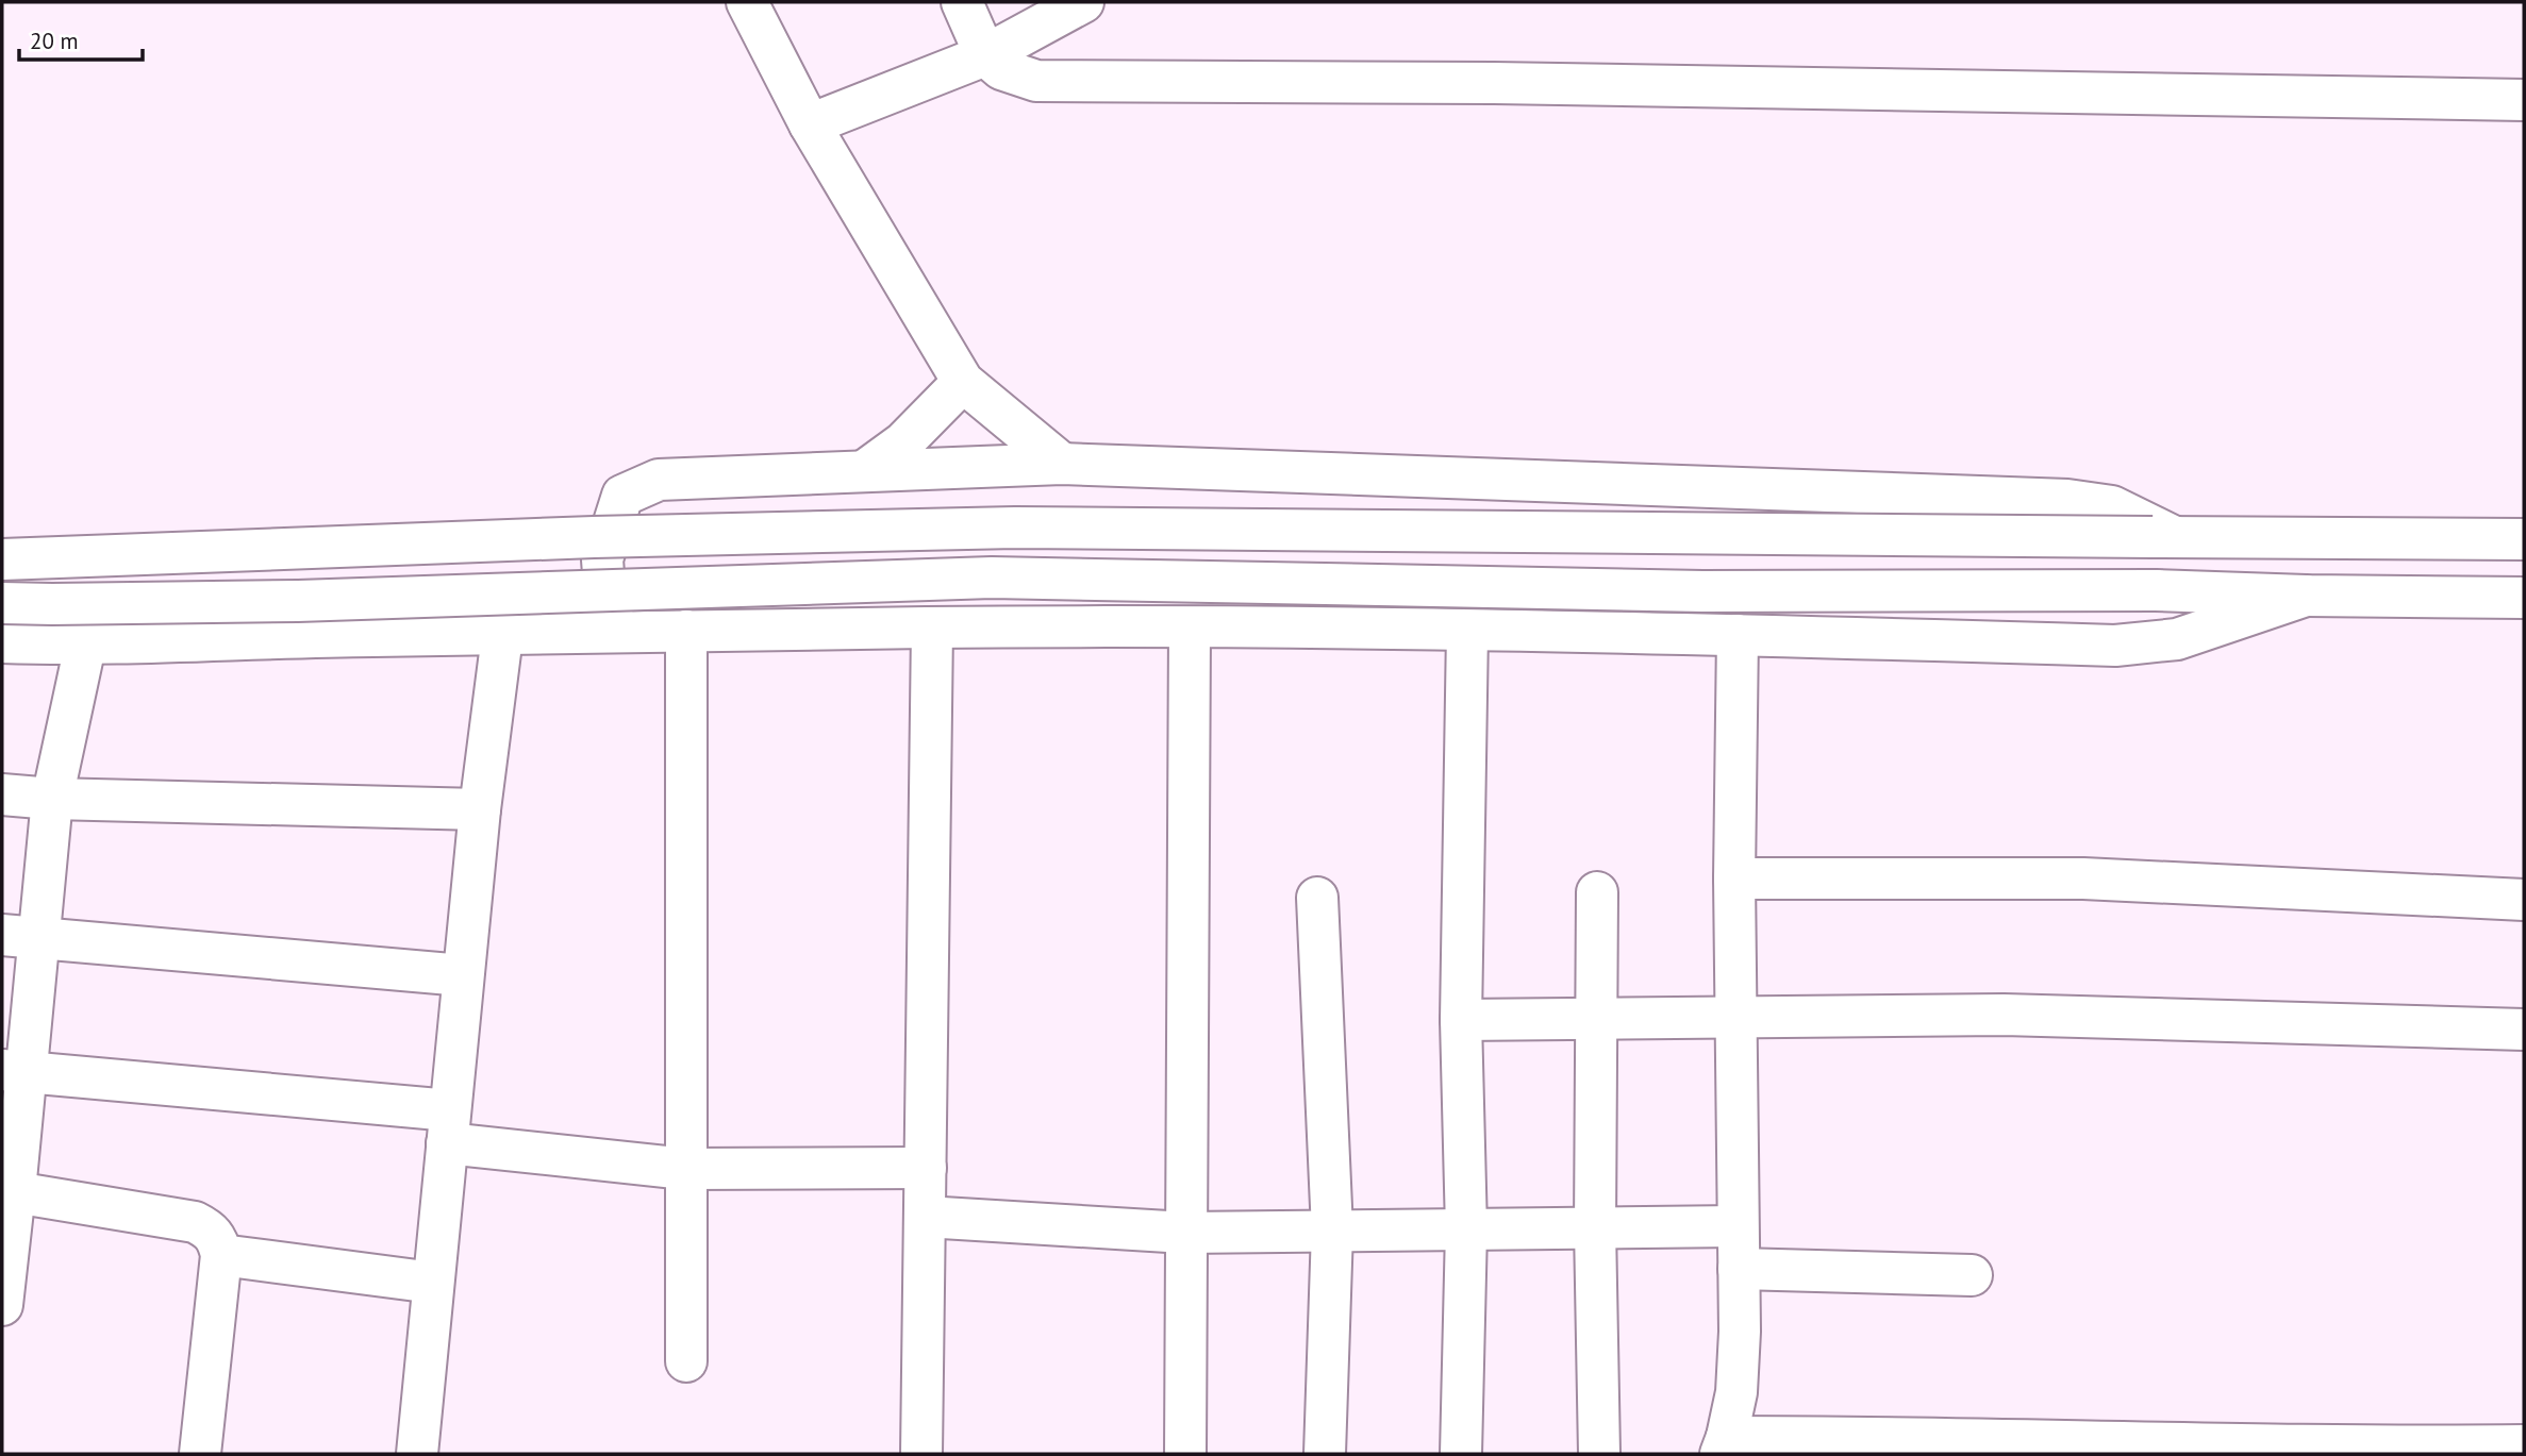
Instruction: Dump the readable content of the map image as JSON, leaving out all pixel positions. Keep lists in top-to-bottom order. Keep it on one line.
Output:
{"scale_bar":"20 m"}
